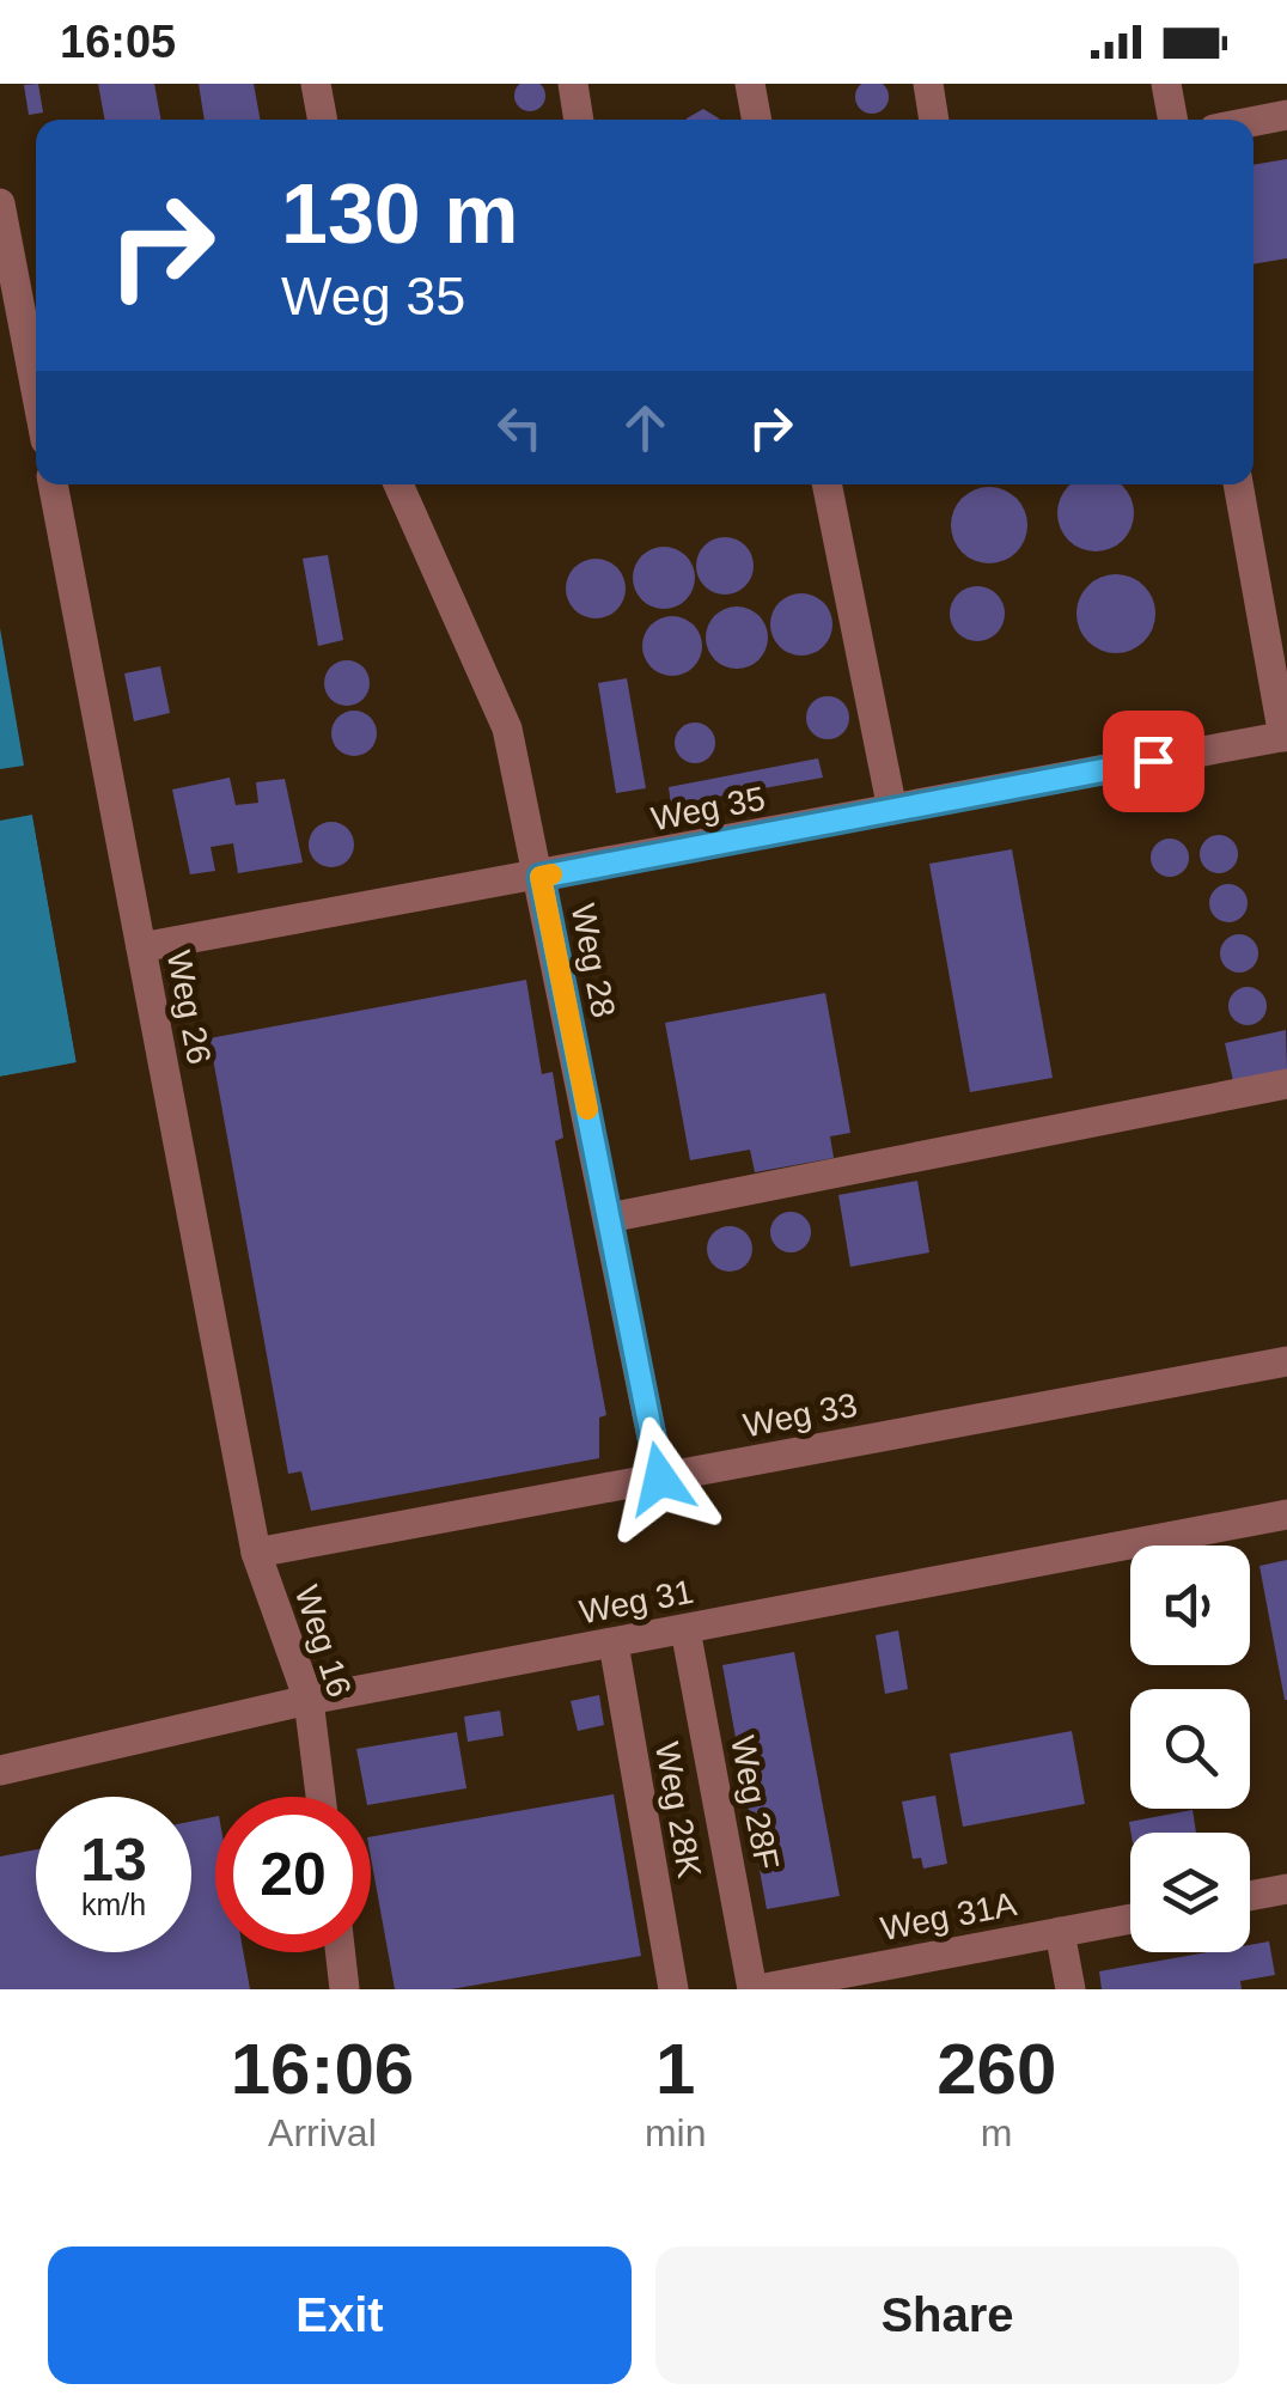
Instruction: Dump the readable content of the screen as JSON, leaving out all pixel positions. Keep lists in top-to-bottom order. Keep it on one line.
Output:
{"streets":{"lane":["Weg 35","Weg 28","Weg 26","Weg 33","Weg 31","Weg 16","Weg 28F","Weg 28K","Weg 31A"]},"crossings":[["Weg 35","Weg 28"],["Weg 35","Weg 26"],["Weg 28","Weg 33"],["Weg 26","Weg 33"],["Weg 26","Weg 16"],["Weg 33","Weg 16"],["Weg 31","Weg 16"],["Weg 31","Weg 28F"],["Weg 31","Weg 28K"],["Weg 28F","Weg 31A"]],"page":{"status":"16:05","turn":["130 m","Weg 35"],"speed":"13 km/h","limit":"20","eta":["16:06","Arrival","1","min","260","m"],"buttons":["Exit","Share"]}}
